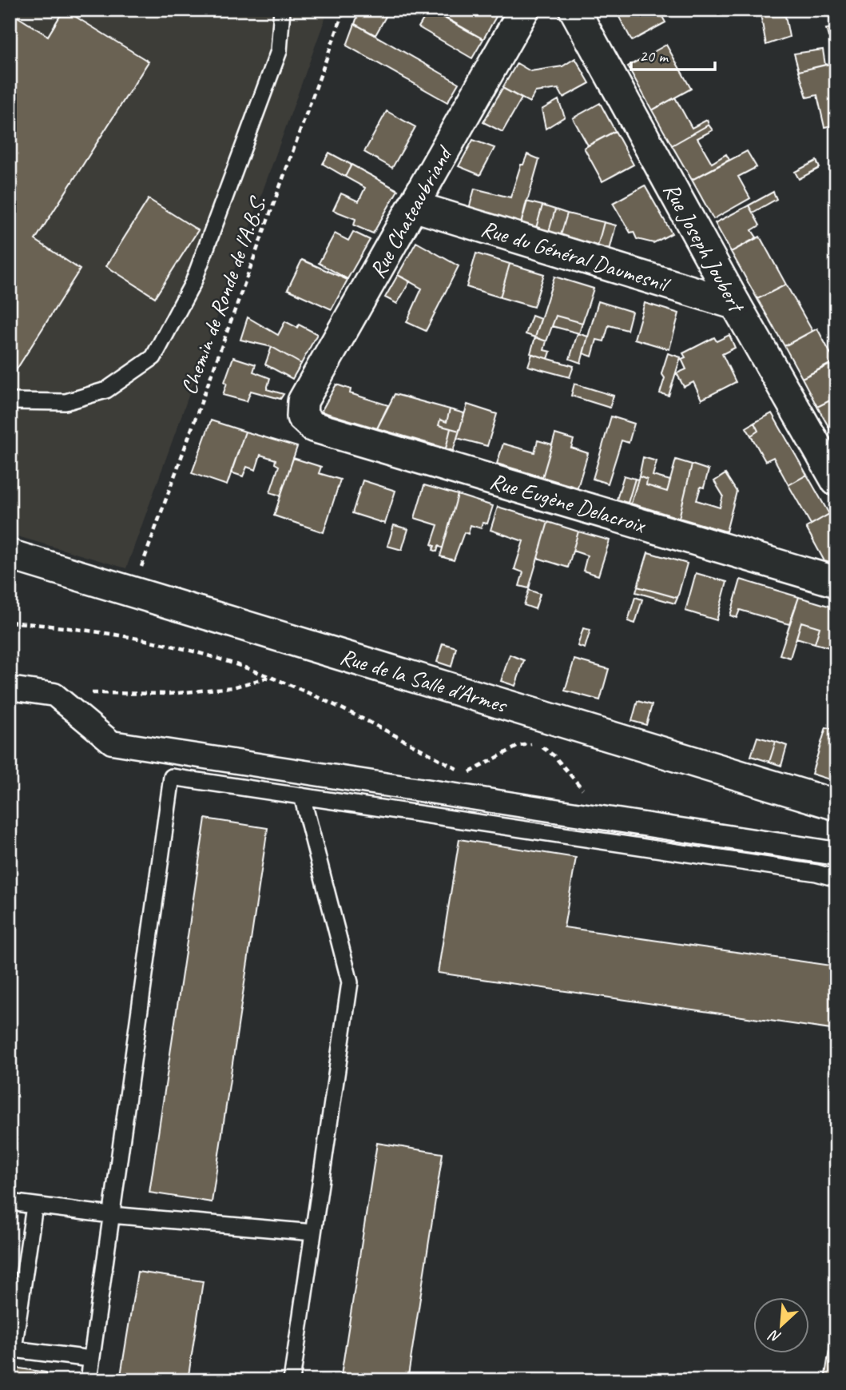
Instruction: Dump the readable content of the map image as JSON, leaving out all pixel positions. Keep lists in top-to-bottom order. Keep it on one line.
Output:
{"streets":{"street":["Rue Chateaubriand","Rue Joseph Joubert","Rue du Général Daumesnil","Rue Eugène Delacroix","Rue de la Salle d'Armes"],"path":["Chemin de Ronde de l'A.B.S."]},"crossings":[["Rue Chateaubriand","Rue du Général Daumesnil"],["Rue Chateaubriand","Rue Eugène Delacroix"],["Rue Joseph Joubert","Rue du Général Daumesnil"],["Chemin de Ronde de l'A.B.S.","Rue de la Salle d'Armes"]],"scale_bar":"20 m","north":"bottom left"}
